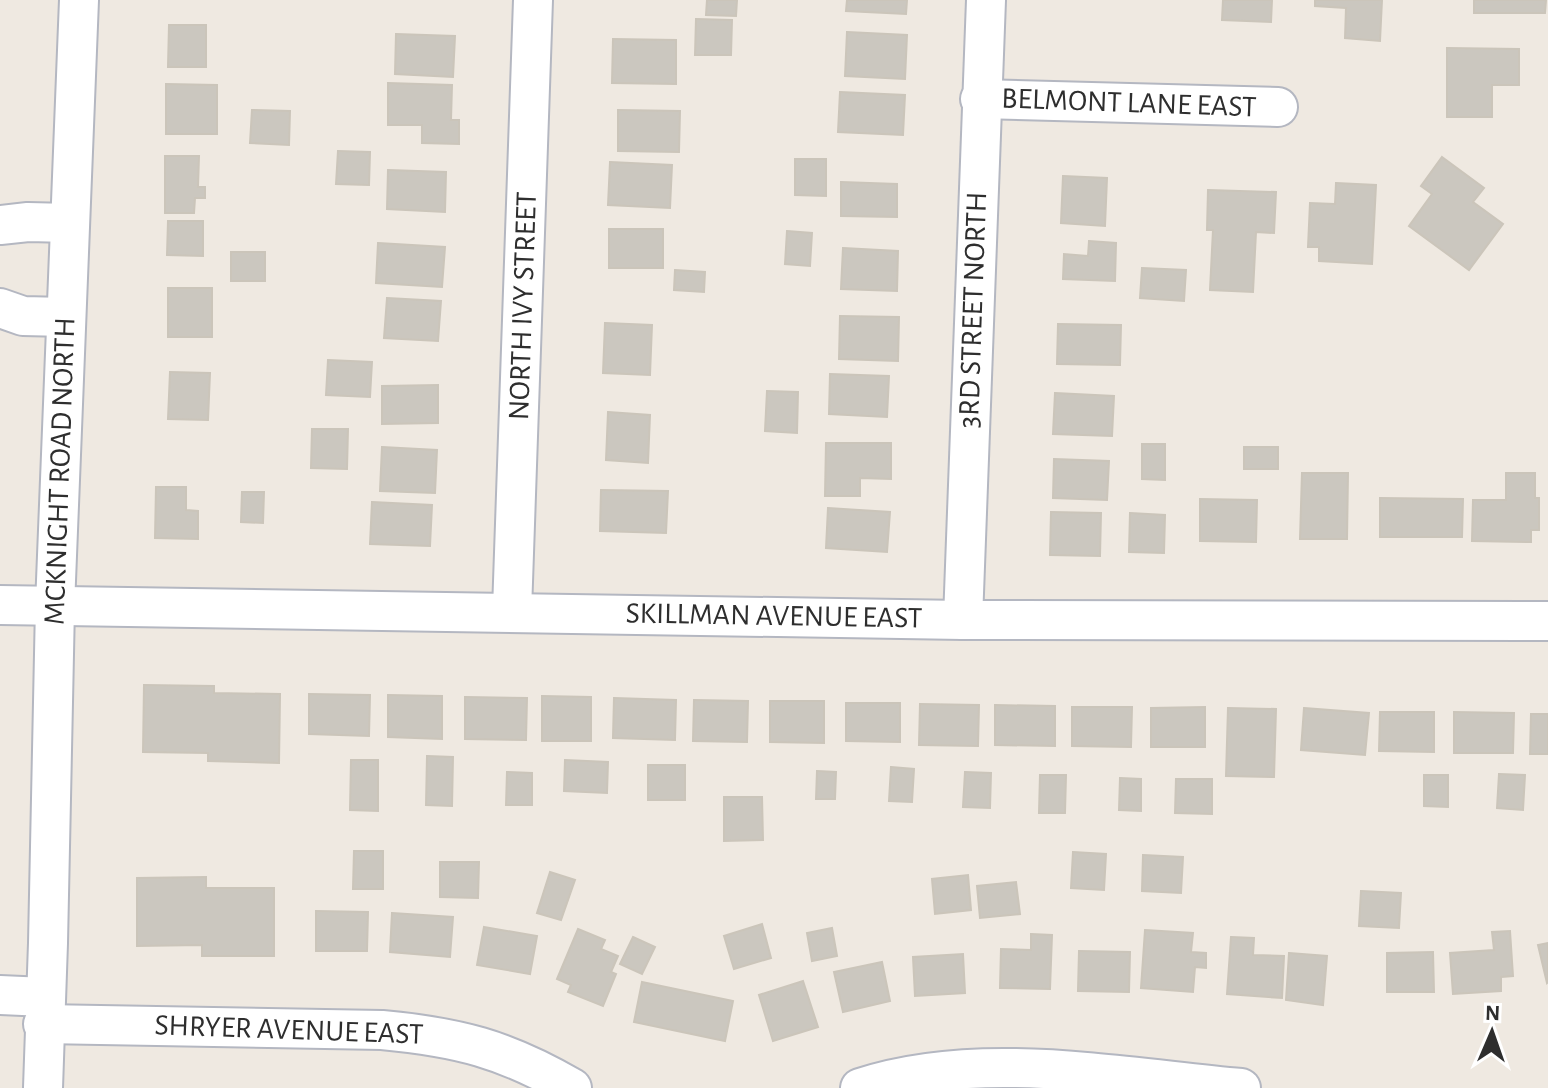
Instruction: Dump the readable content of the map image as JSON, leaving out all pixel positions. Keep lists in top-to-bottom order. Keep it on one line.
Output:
{"streets":{"street":["BELMONT LANE EAST","NORTH IVY STREET","3RD STREET NORTH","MCKNIGHT ROAD NORTH","SKILLMAN AVENUE EAST","SHRYER AVENUE EAST"]},"crossings":[["BELMONT LANE EAST","3RD STREET NORTH"],["NORTH IVY STREET","SKILLMAN AVENUE EAST"],["3RD STREET NORTH","SKILLMAN AVENUE EAST"],["MCKNIGHT ROAD NORTH","SKILLMAN AVENUE EAST"],["MCKNIGHT ROAD NORTH","SHRYER AVENUE EAST"]],"north":"top"}
